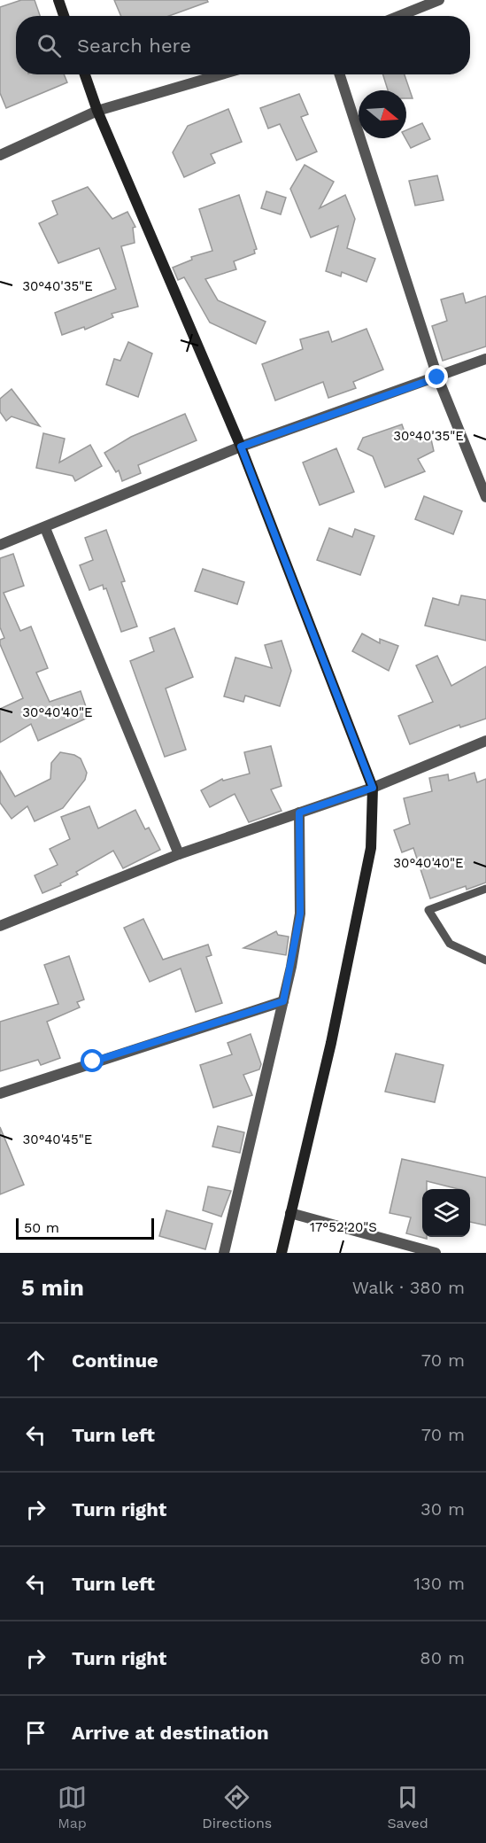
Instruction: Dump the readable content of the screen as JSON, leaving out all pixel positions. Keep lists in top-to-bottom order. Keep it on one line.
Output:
{"scale_bar":"50 m","north":"right","page":{"search":"Search here","scale":"50 m","heading":["5 min","Walk · 380 m"],"list":[["Continue","70 m"],["Turn left","70 m"],["Turn right","30 m"],["Turn left","130 m"],["Turn right","80 m"],"Arrive at destination"],"nav":["Map","Directions","Saved"]},"coordinates":["30°40'35\"E","30°40'40\"E","30°40'45\"E","17°52'20\"S"]}
